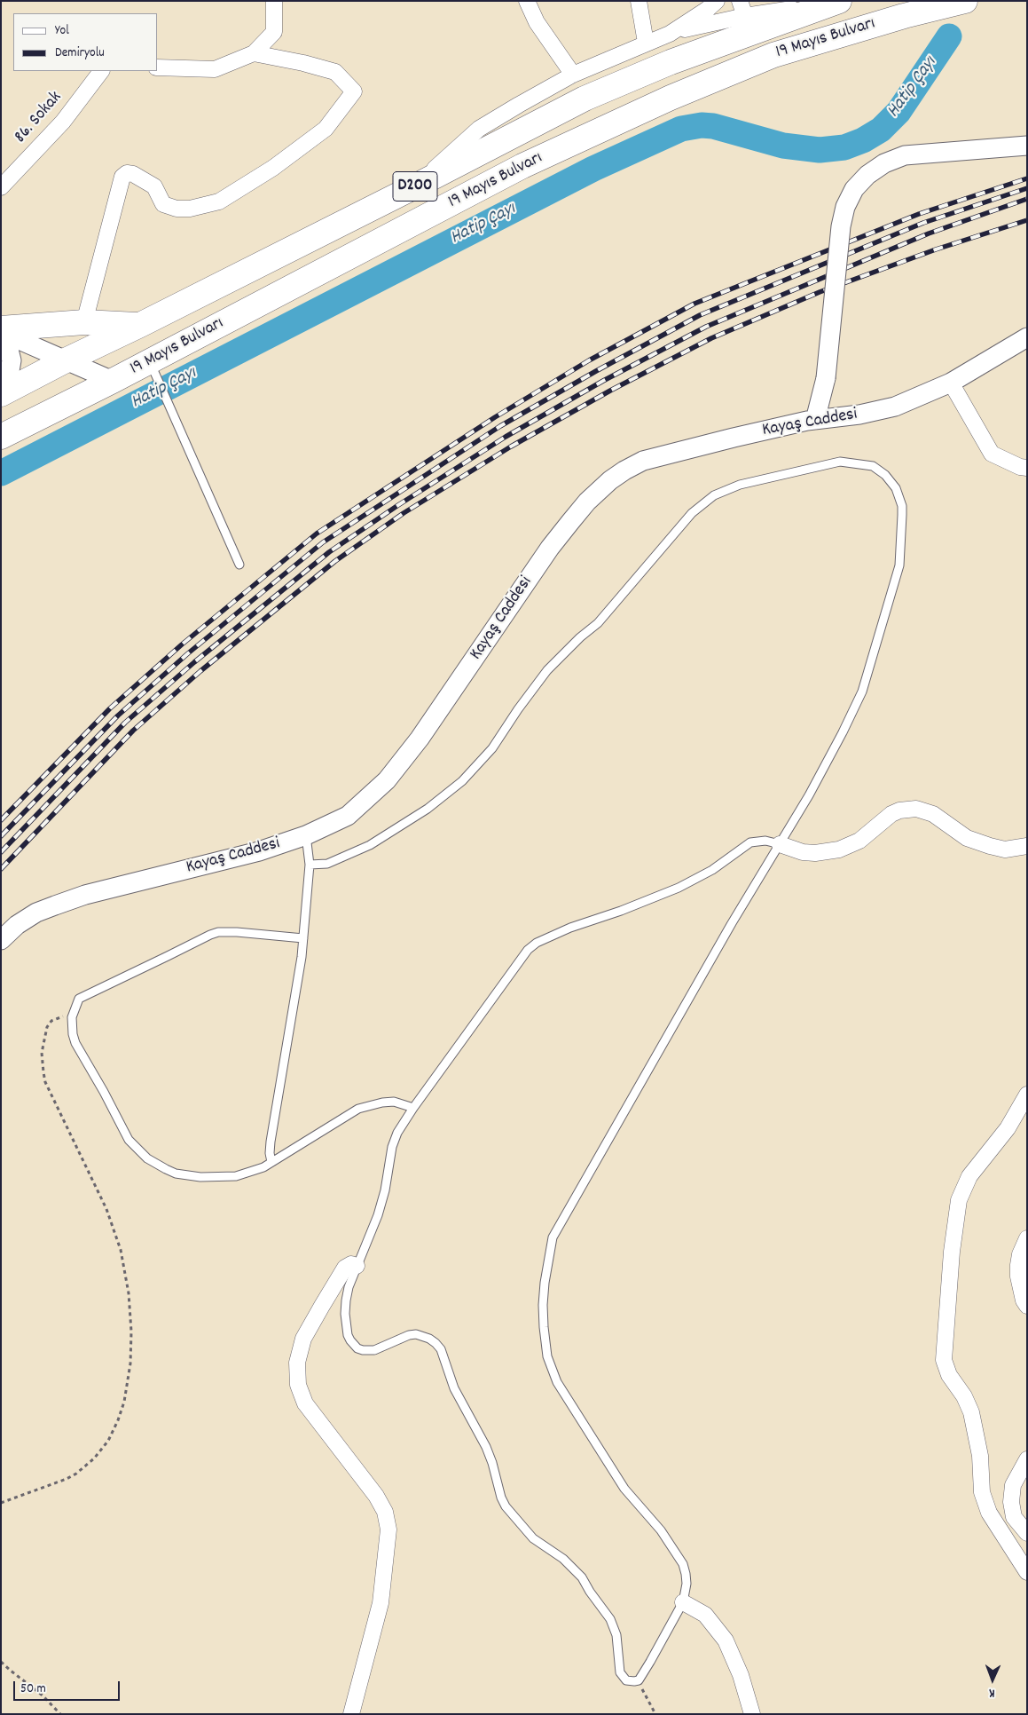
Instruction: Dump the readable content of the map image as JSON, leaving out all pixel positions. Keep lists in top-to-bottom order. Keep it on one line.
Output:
{"streets":{"highway":["19 Mayıs Bulvarı","D200"],"street":["86. Sokak","Kayaş Caddesi"]},"water":["Hatip Çayı"],"legend":["Yol","Demiryolu"],"scale_bar":"50 m","north":"bottom"}
